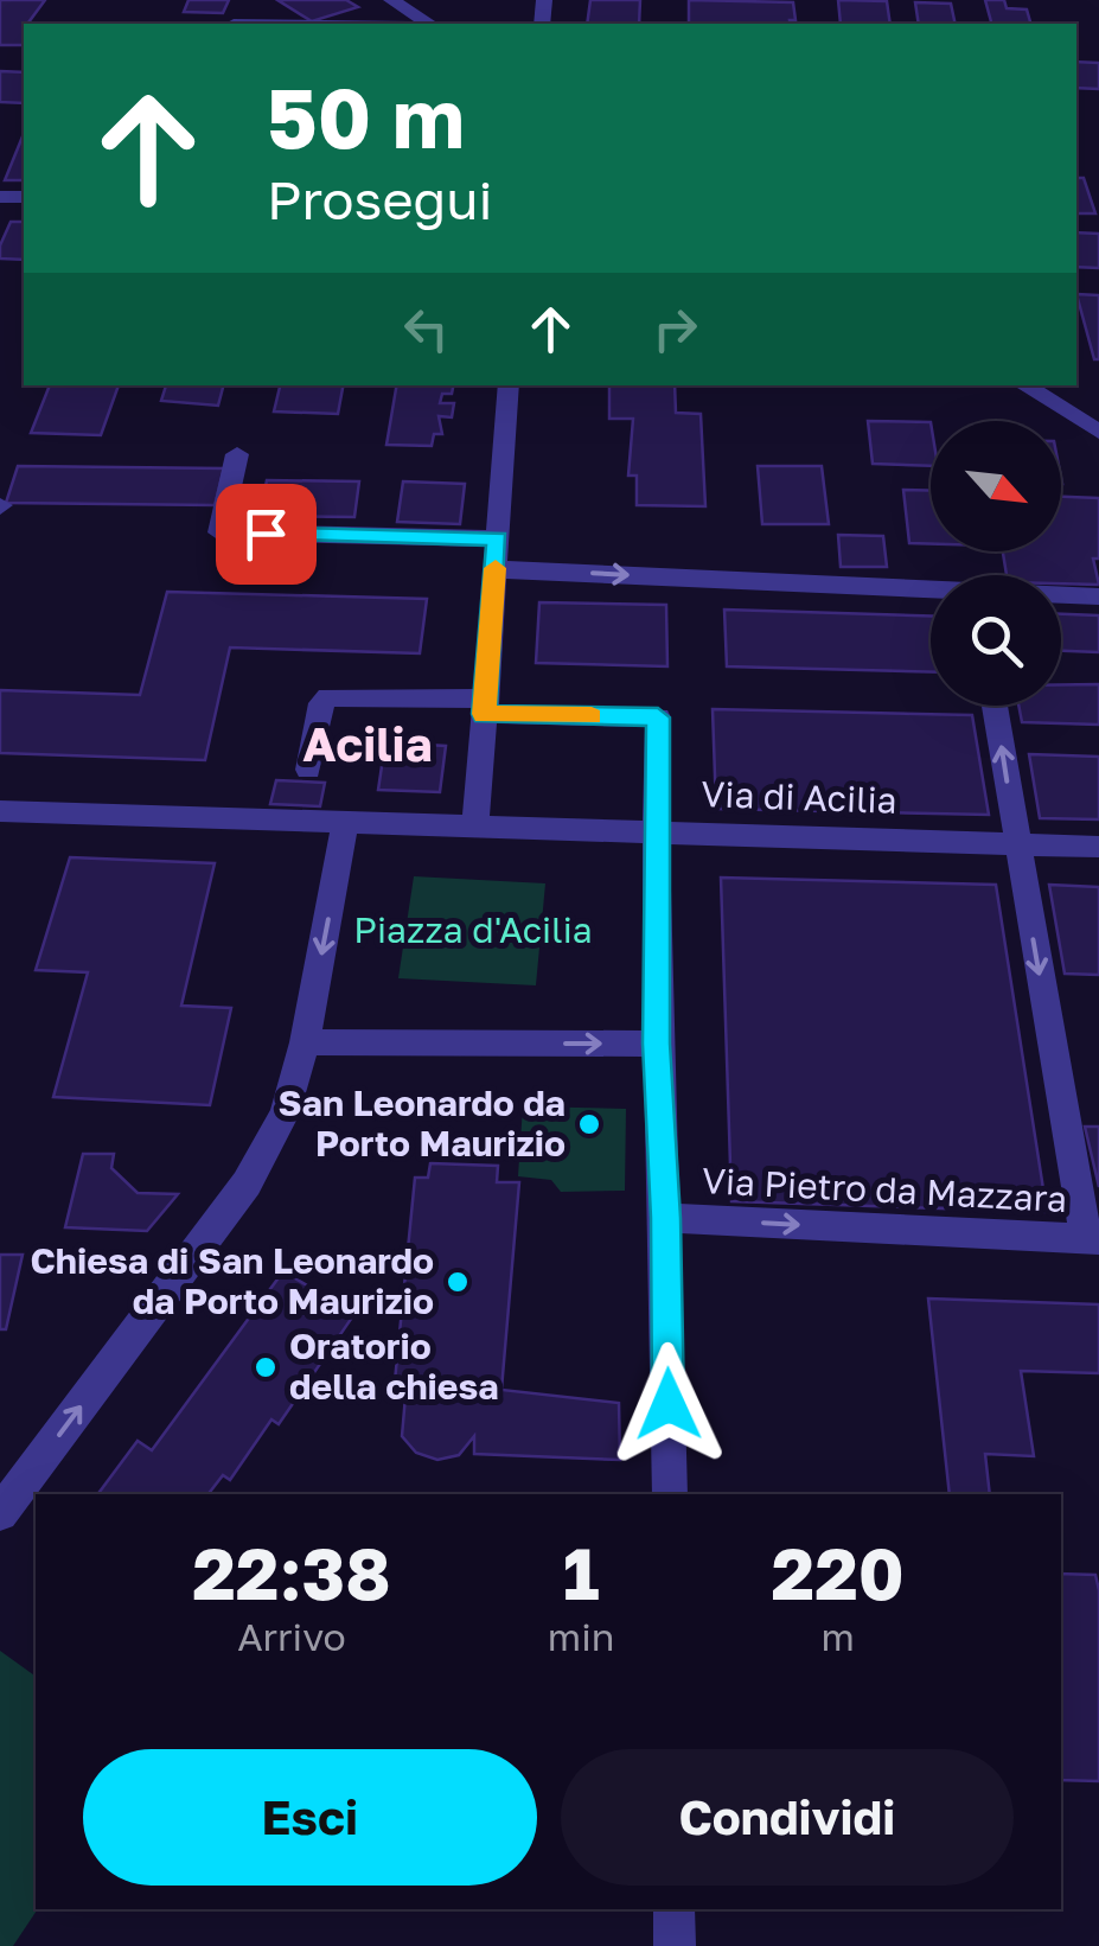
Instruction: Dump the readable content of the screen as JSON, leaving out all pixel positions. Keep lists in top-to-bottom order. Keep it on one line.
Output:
{"streets":{"street":["Via di Acilia","Via Pietro da Mazzara"]},"one_way":["Via Pietro da Mazzara"],"districts":["Acilia"],"parks":["Piazza d'Acilia"],"places":["San Leonardo da Porto Maurizio","Chiesa di San Leonardo da Porto Maurizio","Oratorio della chiesa"],"north":"bottom right","page":{"turn":["50 m","Prosegui"],"eta":["22:38","Arrivo","1","min","220","m"],"buttons":["Esci","Condividi"]}}
